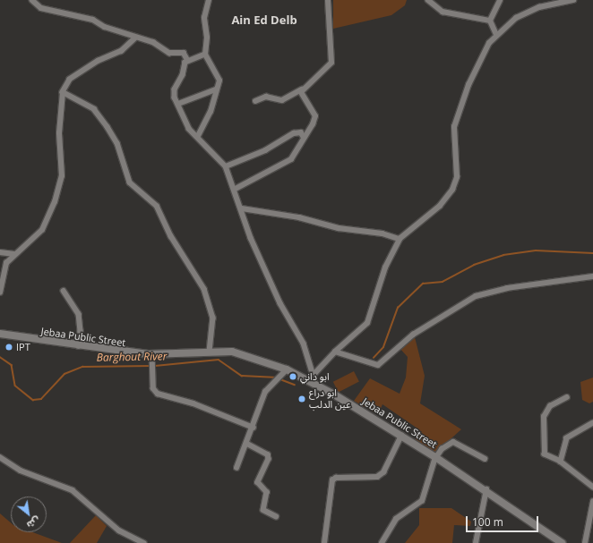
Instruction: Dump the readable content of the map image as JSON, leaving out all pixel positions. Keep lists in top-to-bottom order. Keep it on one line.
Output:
{"streets":{"main road":["Jebaa Public Street"]},"districts":["Ain Ed Delb"],"water":["Barghout River"],"places":["IPT","ابو داني","ابو دراع عين الدلب"],"scale_bar":"100 m","north":"bottom right"}
